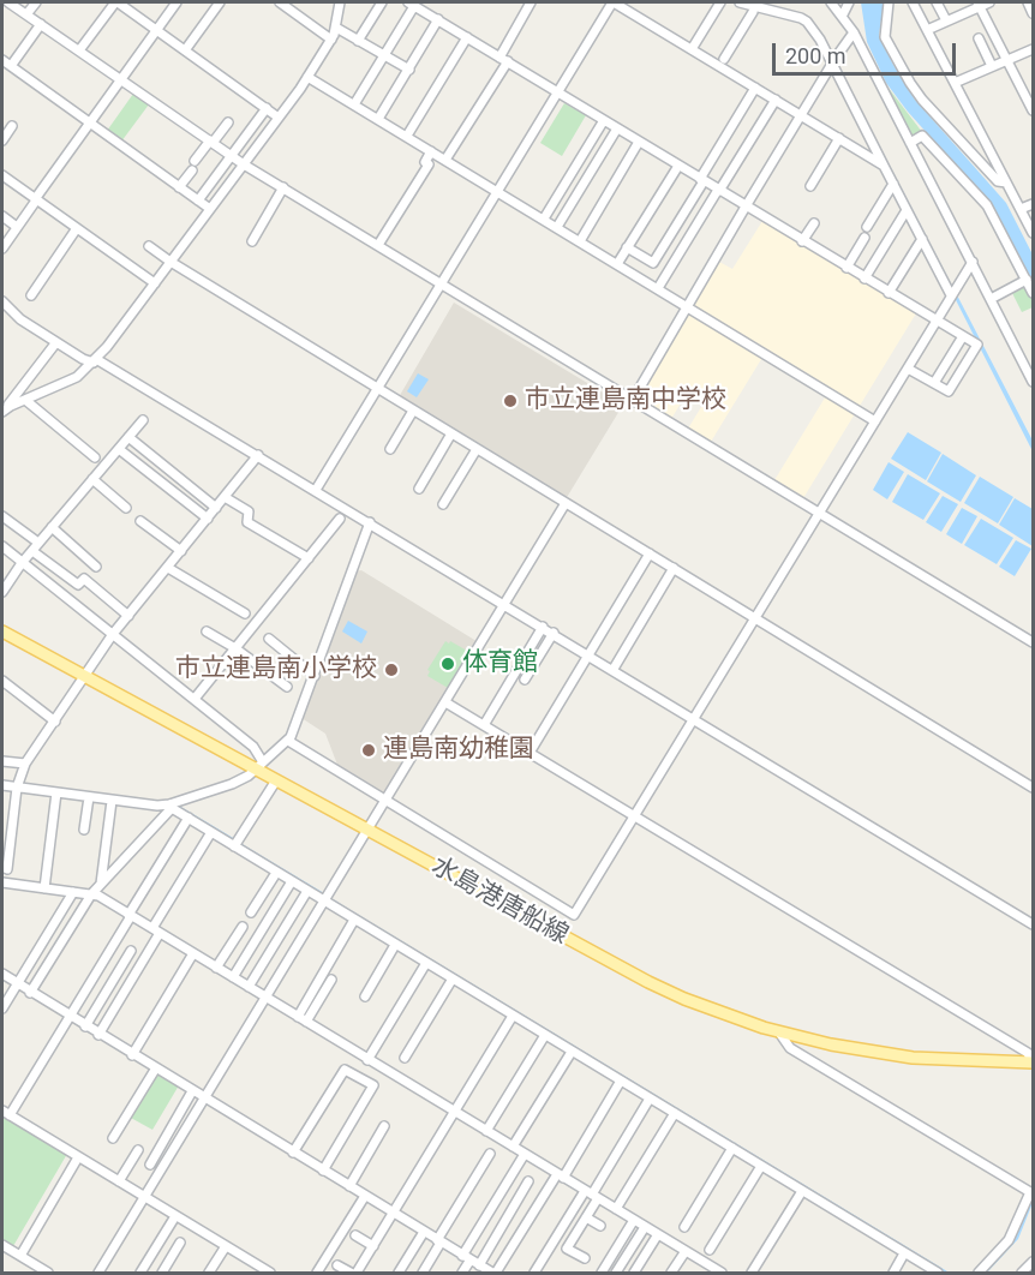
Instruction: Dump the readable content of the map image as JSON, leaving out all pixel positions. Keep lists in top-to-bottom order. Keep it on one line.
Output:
{"streets":{"main road":["水島港唐船線"]},"places":["市立連島南中学校","体育館","市立連島南小学校","連島南幼稚園"],"scale_bar":"200 m"}
